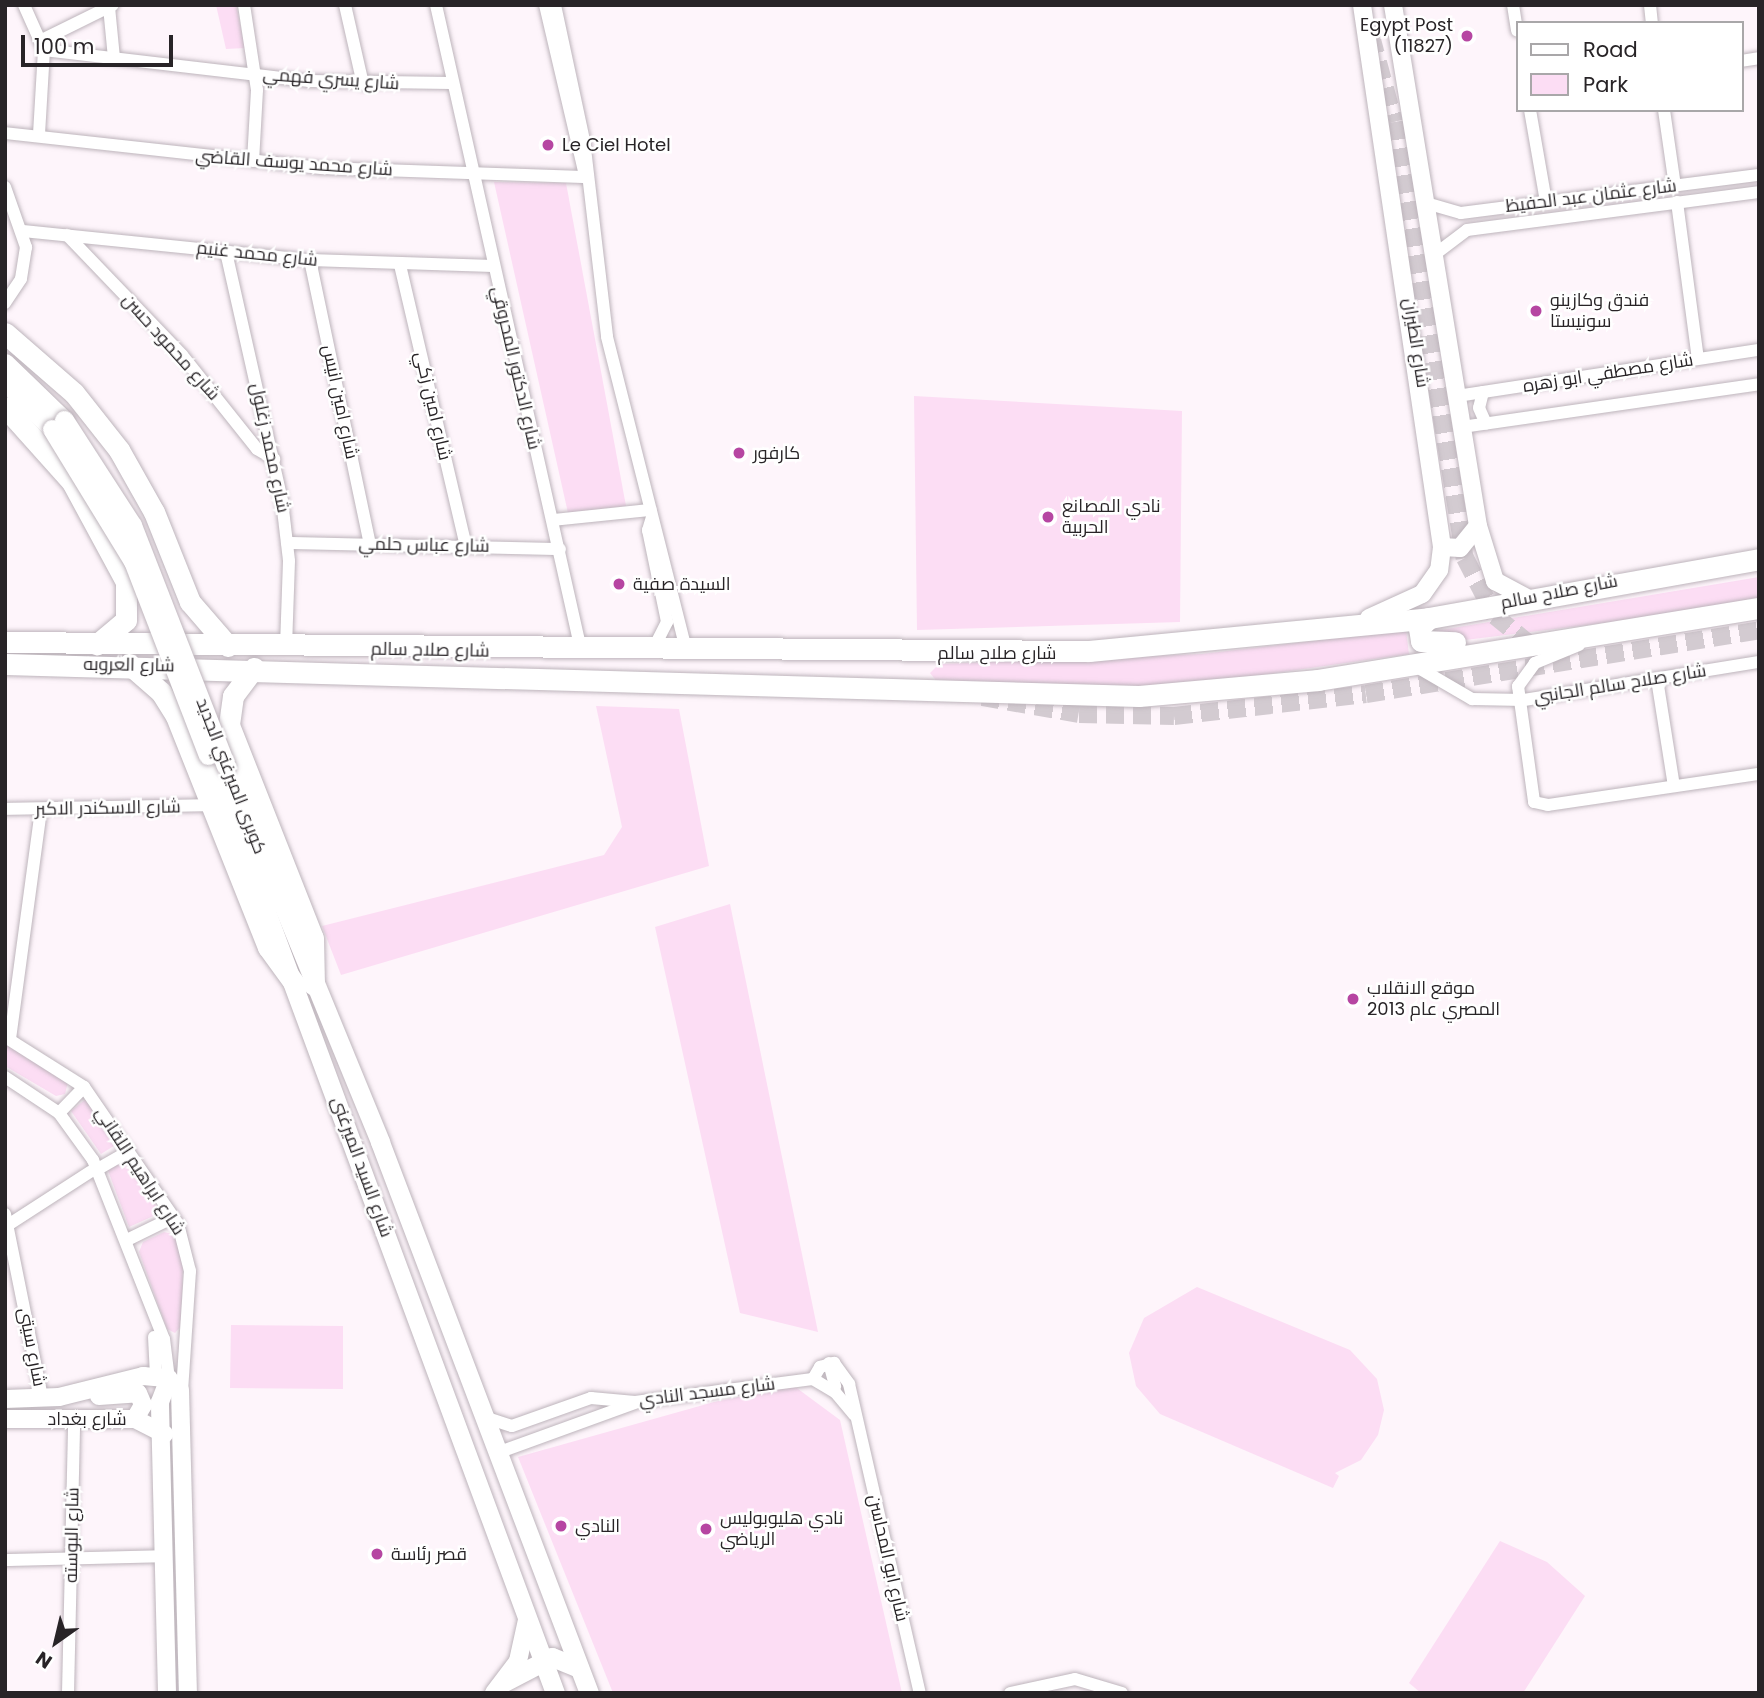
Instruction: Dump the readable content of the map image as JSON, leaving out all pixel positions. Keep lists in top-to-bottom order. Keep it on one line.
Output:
{"streets":{"highway":["شارع صلاح سالم","شارع العروبه","شارع السيد الميرغنى"],"main road":["شارع الطيران","كوبرى الميرغني الجديد","شارع ابراهيم اللقاني","شارع بغداد"],"street":["شارع يسري فهمي","شارع محمد يوسف القاضي","شارع عثمان عبد الحفيظ","شارع محمد غنيم","شارع محمود حسن","شارع الدكتور المحروقي","شارع مصطفي ابو زهره","شارع امين انيس","شارع امين زكي","شارع محمد زغلول","شارع عباس حلمي","شارع صلاح سالم الجانبي","شارع الاسكندر الاكبر","شارع سيتى","شارع مسجد النادي","شارع البوسته","شارع ابو المحاسن"]},"crossings":[["شارع يسري فهمي","شارع الدكتور المحروقي"],["شارع محمد يوسف القاضي","شارع الدكتور المحروقي"],["شارع عثمان عبد الحفيظ","شارع الطيران"],["شارع محمد غنيم","شارع محمود حسن"],["شارع محمد غنيم","شارع الدكتور المحروقي"],["شارع محمد غنيم","شارع امين انيس"],["شارع محمد غنيم","شارع امين زكي"],["شارع محمد غنيم","شارع محمد زغلول"],["شارع الطيران","شارع مصطفي ابو زهره"],["شارع الطيران","شارع صلاح سالم"],["شارع محمود حسن","شارع محمد زغلول"],["شارع الدكتور المحروقي","شارع عباس حلمي"],["شارع الدكتور المحروقي","شارع صلاح سالم"],["شارع امين انيس","شارع عباس حلمي"],["شارع امين زكي","شارع عباس حلمي"],["شارع محمد زغلول","شارع عباس حلمي"],["شارع محمد زغلول","شارع صلاح سالم"],["شارع صلاح سالم","شارع العروبه"],["شارع صلاح سالم","شارع صلاح سالم الجانبي"],["شارع صلاح سالم","شارع السيد الميرغنى"],["شارع العروبه","شارع السيد الميرغنى"],["كوبرى الميرغني الجديد","شارع السيد الميرغنى"],["شارع الاسكندر الاكبر","شارع السيد الميرغنى"],["شارع السيد الميرغنى","شارع مسجد النادي"],["شارع ابراهيم اللقاني","شارع بغداد"],["شارع سيتى","شارع بغداد"],["شارع مسجد النادي","شارع ابو المحاسن"],["شارع بغداد","شارع البوسته"]],"places":["Egypt Post (11827)","Le Ciel Hotel","فندق وكازينو سونيستا","كارفور","نادي المصانع الحربية","السيدة صفية","موقع الانقلاب المصري عام 2013","النادي","نادي هليوبوليس الرياضي","قصر رئاسة"],"legend":["Road","Park"],"scale_bar":"100 m","north":"bottom left"}
